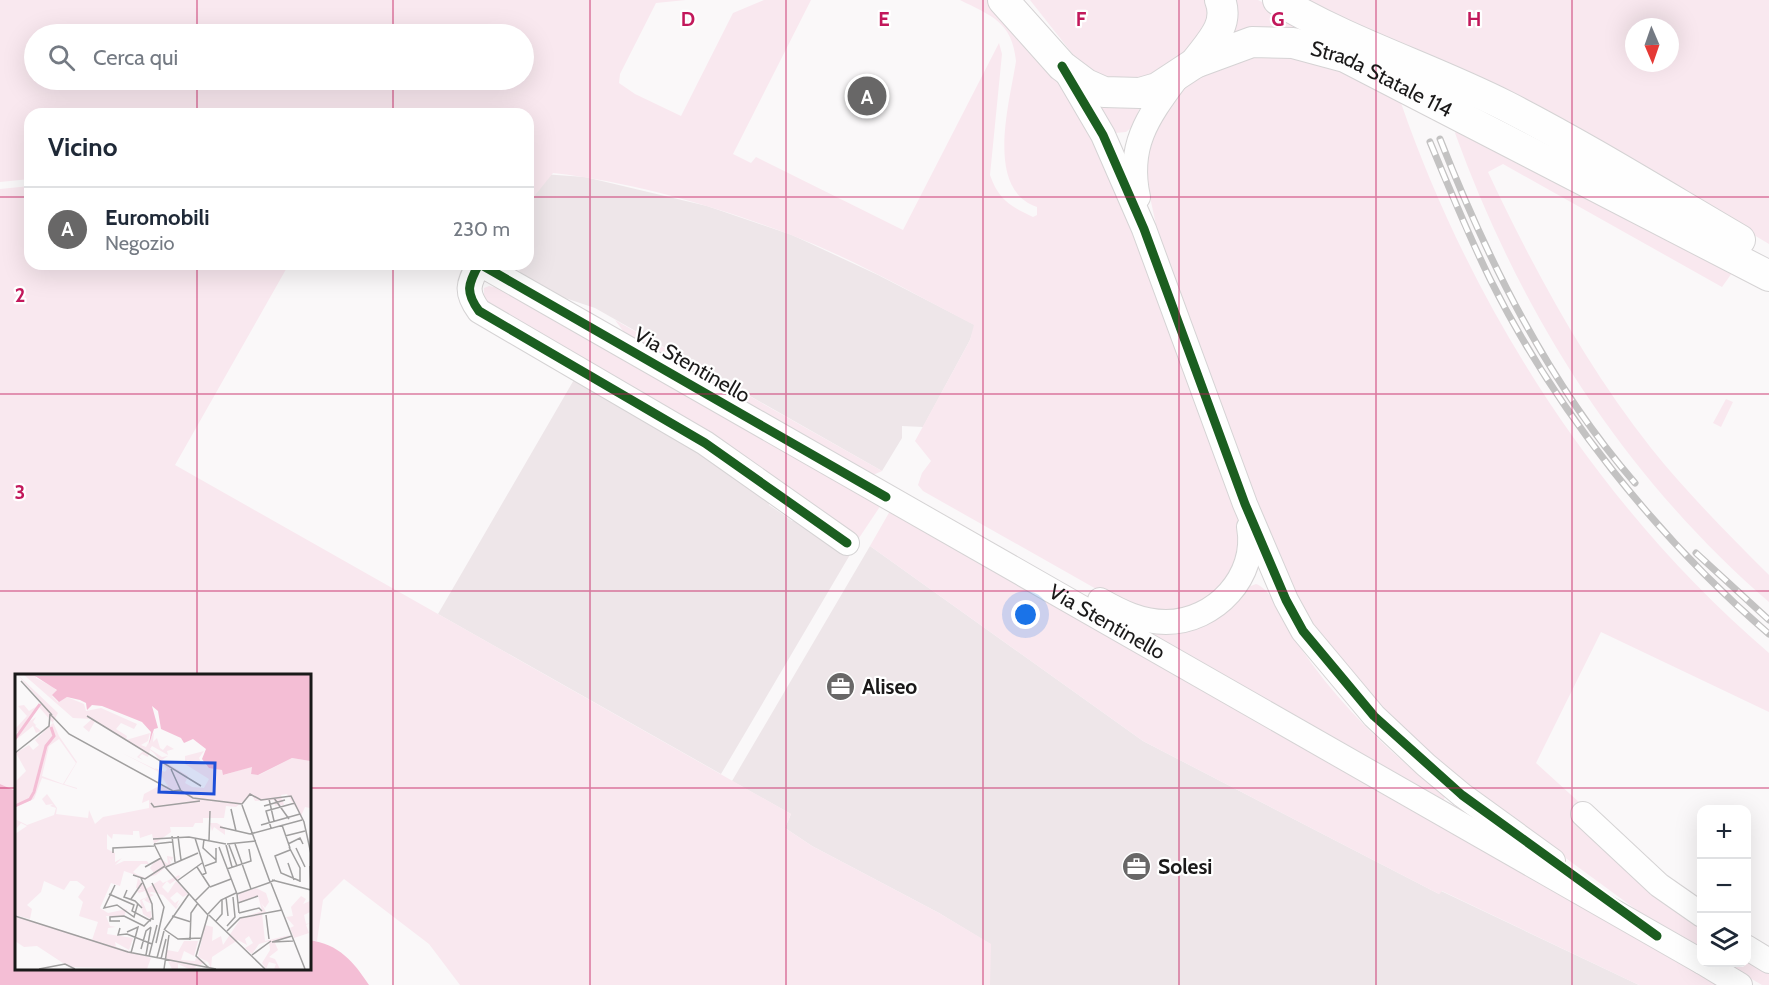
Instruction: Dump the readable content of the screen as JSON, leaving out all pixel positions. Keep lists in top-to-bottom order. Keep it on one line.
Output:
{"streets":{"main road":["Strada Statale 114"],"street":["Via Stentinello"]},"places":{"office":["Aliseo","Solesi"]},"north":"bottom","page":{"search":"Cerca qui","pins":"A","heading":"Vicino","list":[{"mark":"A","name":"Euromobili","note":"Negozio","value":"230 m"}],"map_buttons":["+","−"]},"grid":{"columns":["D","E","F","G","H"],"rows":["2","3"]}}
